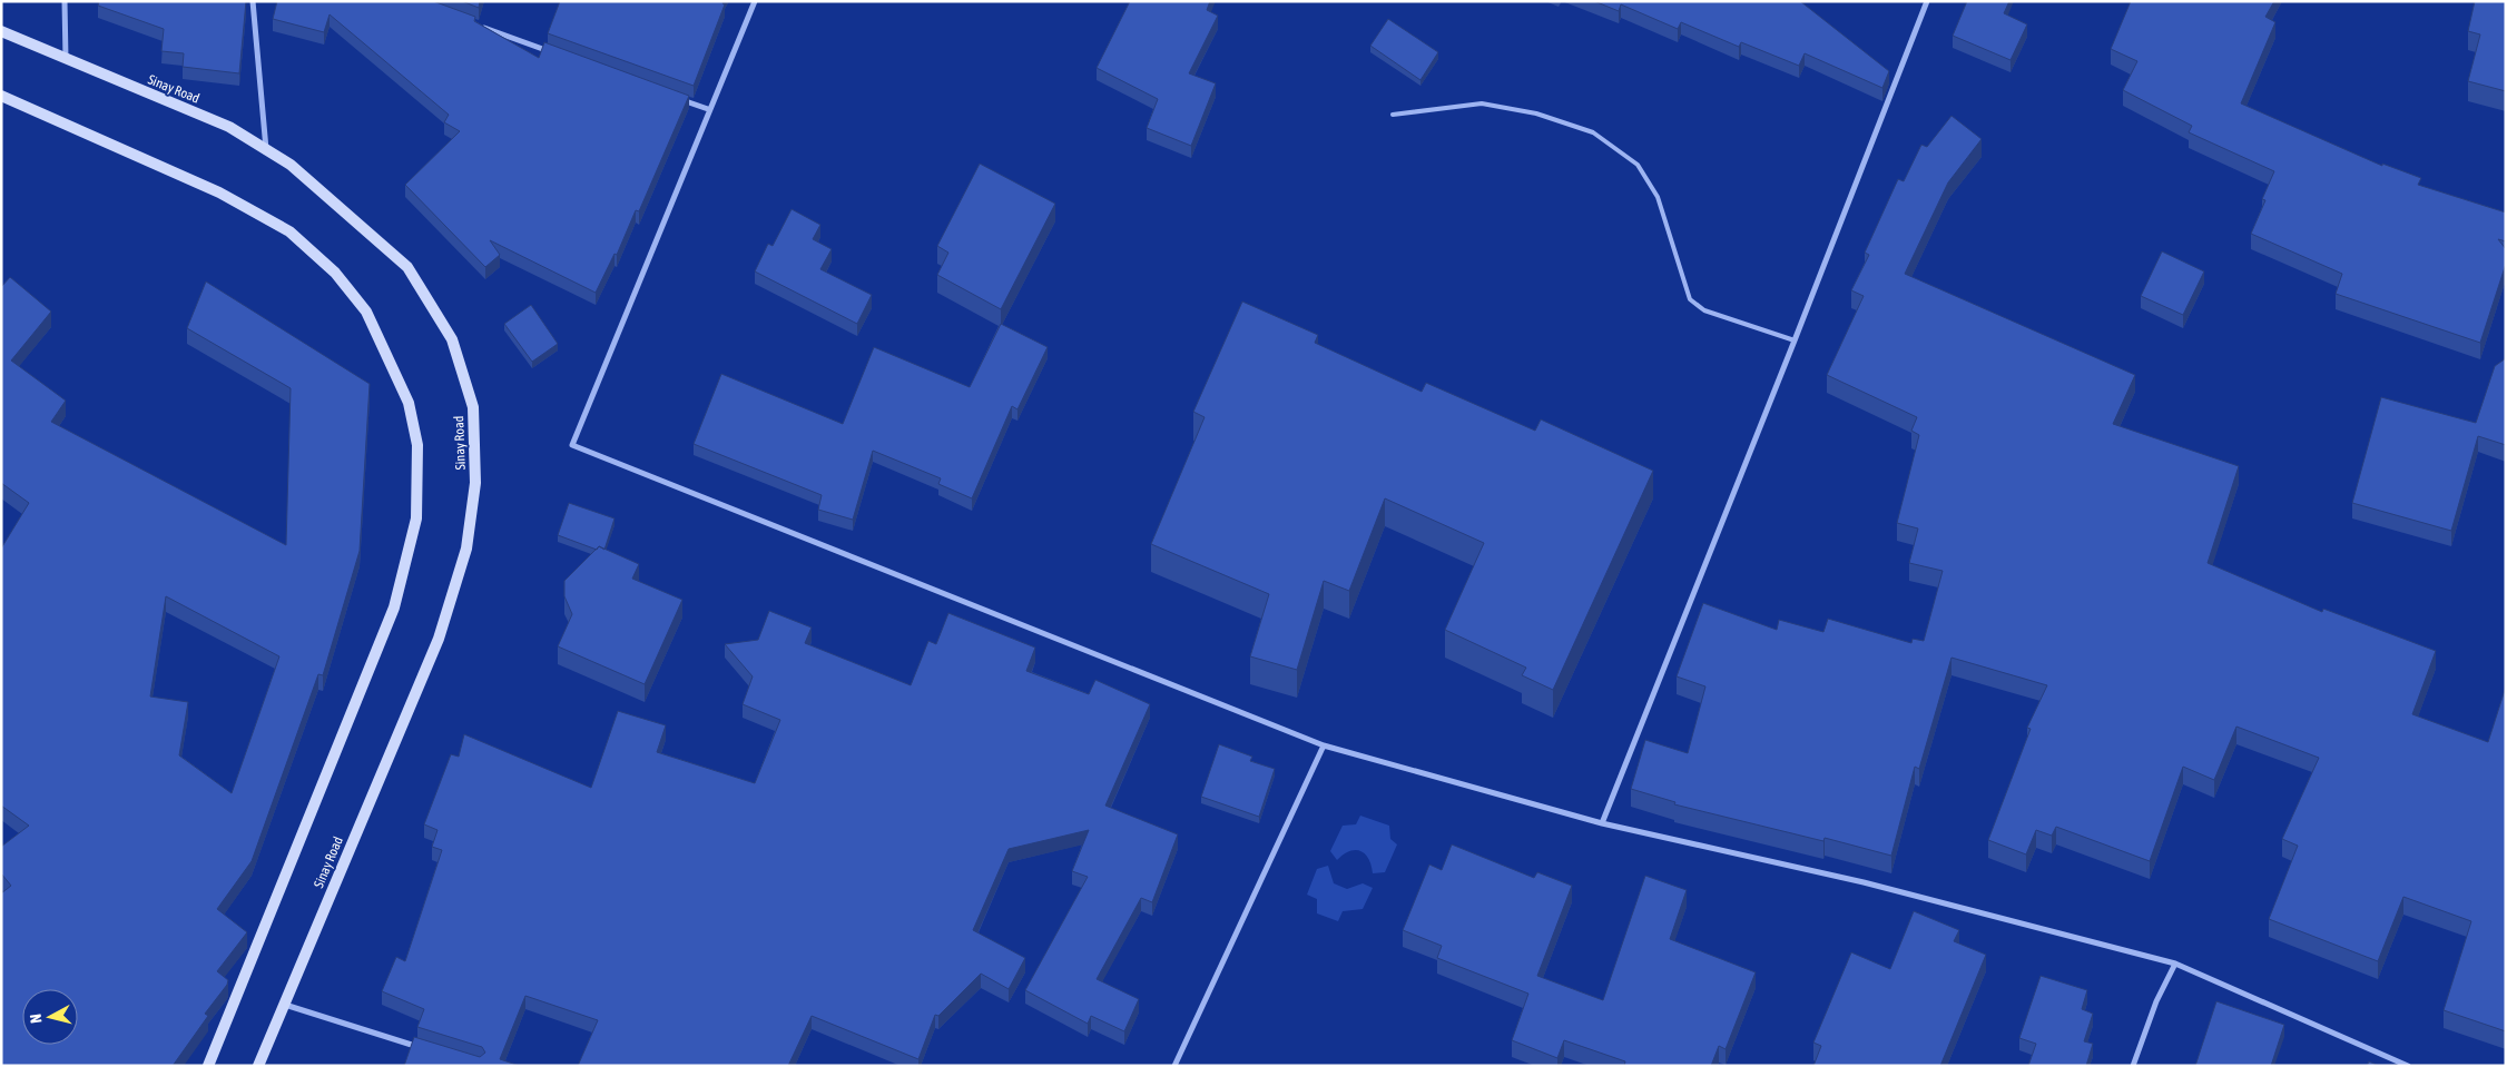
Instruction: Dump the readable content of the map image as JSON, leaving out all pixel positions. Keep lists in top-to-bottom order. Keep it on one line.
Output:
{"streets":{"main road":["Sinay Road"]},"north":"left"}
